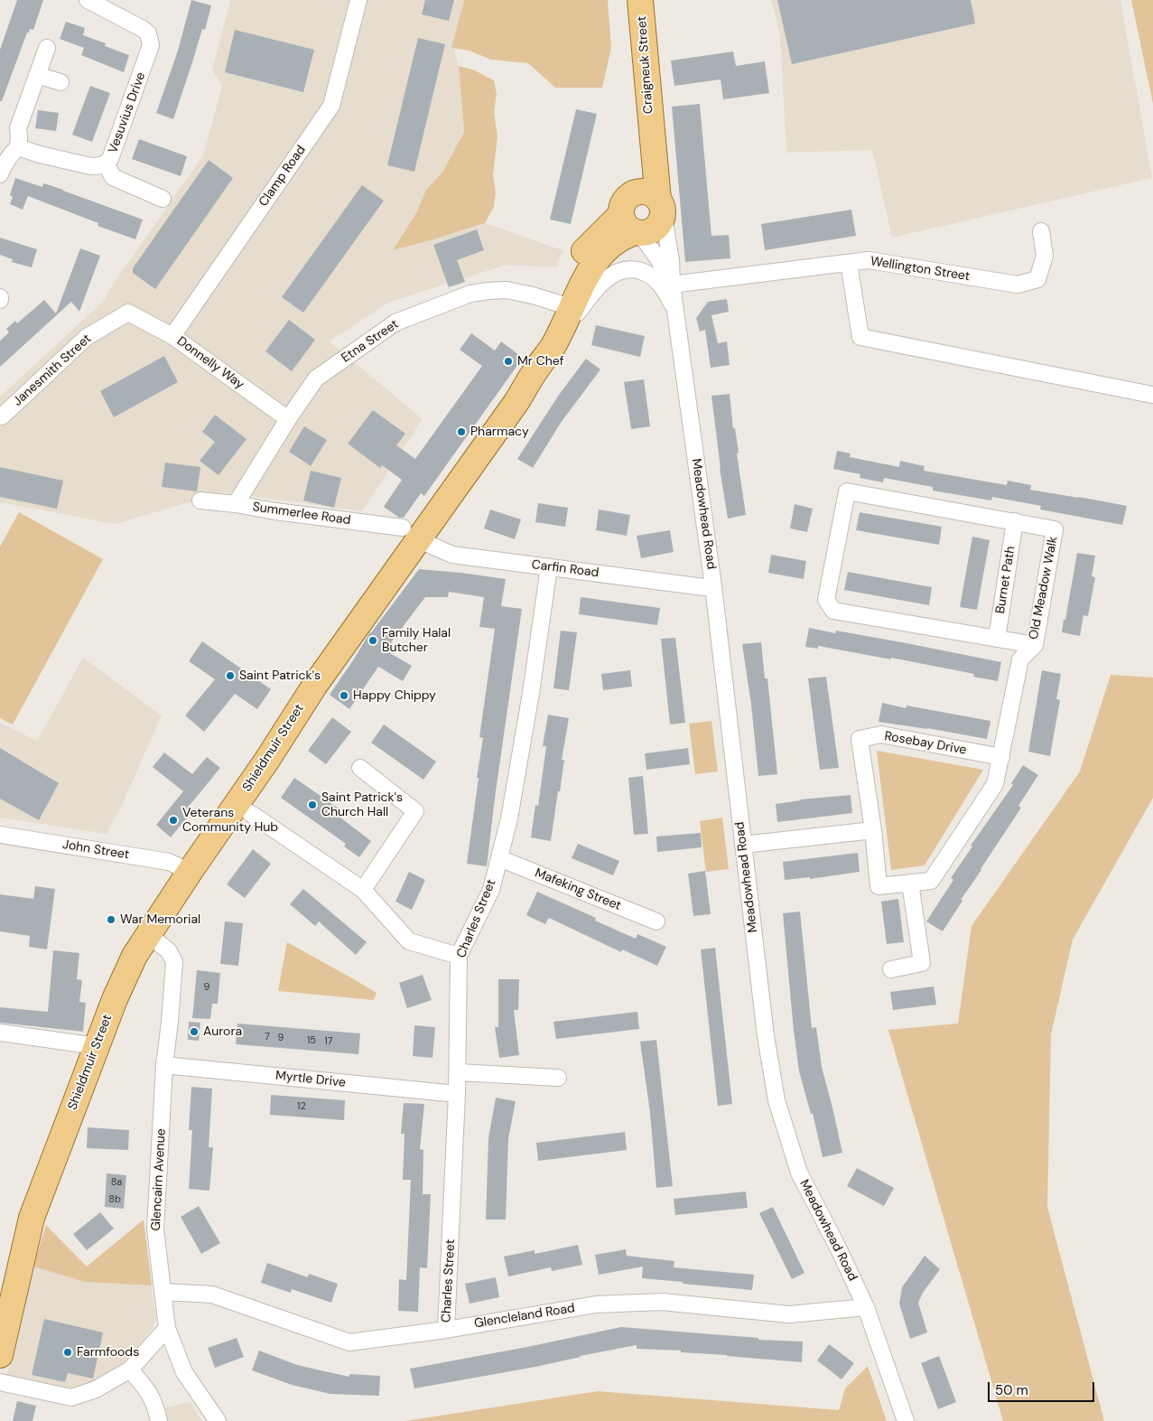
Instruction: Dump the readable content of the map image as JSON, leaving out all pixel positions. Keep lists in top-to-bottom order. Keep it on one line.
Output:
{"streets":{"main road":["Craigneuk Street","Shieldmuir Street"],"street":["Vesuvius Drive","Clamp Road","Wellington Street","Etna Street","Donnelly Way","Janesmith Street","Summerlee Road","Meadowhead Road","Carfin Road","Burnet Path","Old Meadow Walk","Rosebay Drive","John Street","Mafeking Street","Charles Street","Myrtle Drive","Glencairn Avenue","Glencleland Road"]},"crossings":[["Craigneuk Street","Meadowhead Road"],["Craigneuk Street","Shieldmuir Street"],["Clamp Road","Donnelly Way"],["Wellington Street","Meadowhead Road"],["Etna Street","Donnelly Way"],["Etna Street","Summerlee Road"],["Etna Street","Shieldmuir Street"],["Donnelly Way","Janesmith Street"],["Summerlee Road","Carfin Road"],["Summerlee Road","Shieldmuir Street"],["Meadowhead Road","Carfin Road"],["Meadowhead Road","Shieldmuir Street"],["Meadowhead Road","Glencleland Road"],["Carfin Road","Shieldmuir Street"],["Carfin Road","Charles Street"],["Burnet Path","Old Meadow Walk"],["Old Meadow Walk","Rosebay Drive"],["Shieldmuir Street","John Street"],["Shieldmuir Street","Glencairn Avenue"],["Mafeking Street","Charles Street"],["Charles Street","Myrtle Drive"],["Charles Street","Glencleland Road"],["Myrtle Drive","Glencairn Avenue"],["Glencairn Avenue","Glencleland Road"]],"places":["Mr Chef","Pharmacy","Family Halal Butcher","Saint Patrick's","Happy Chippy","Saint Patrick's Church Hall","Veterans Community Hub","War Memorial","Aurora","Farmfoods"],"house_numbers":["9","7","9","15","17","12","8a","8b"],"scale_bar":"50 m"}
